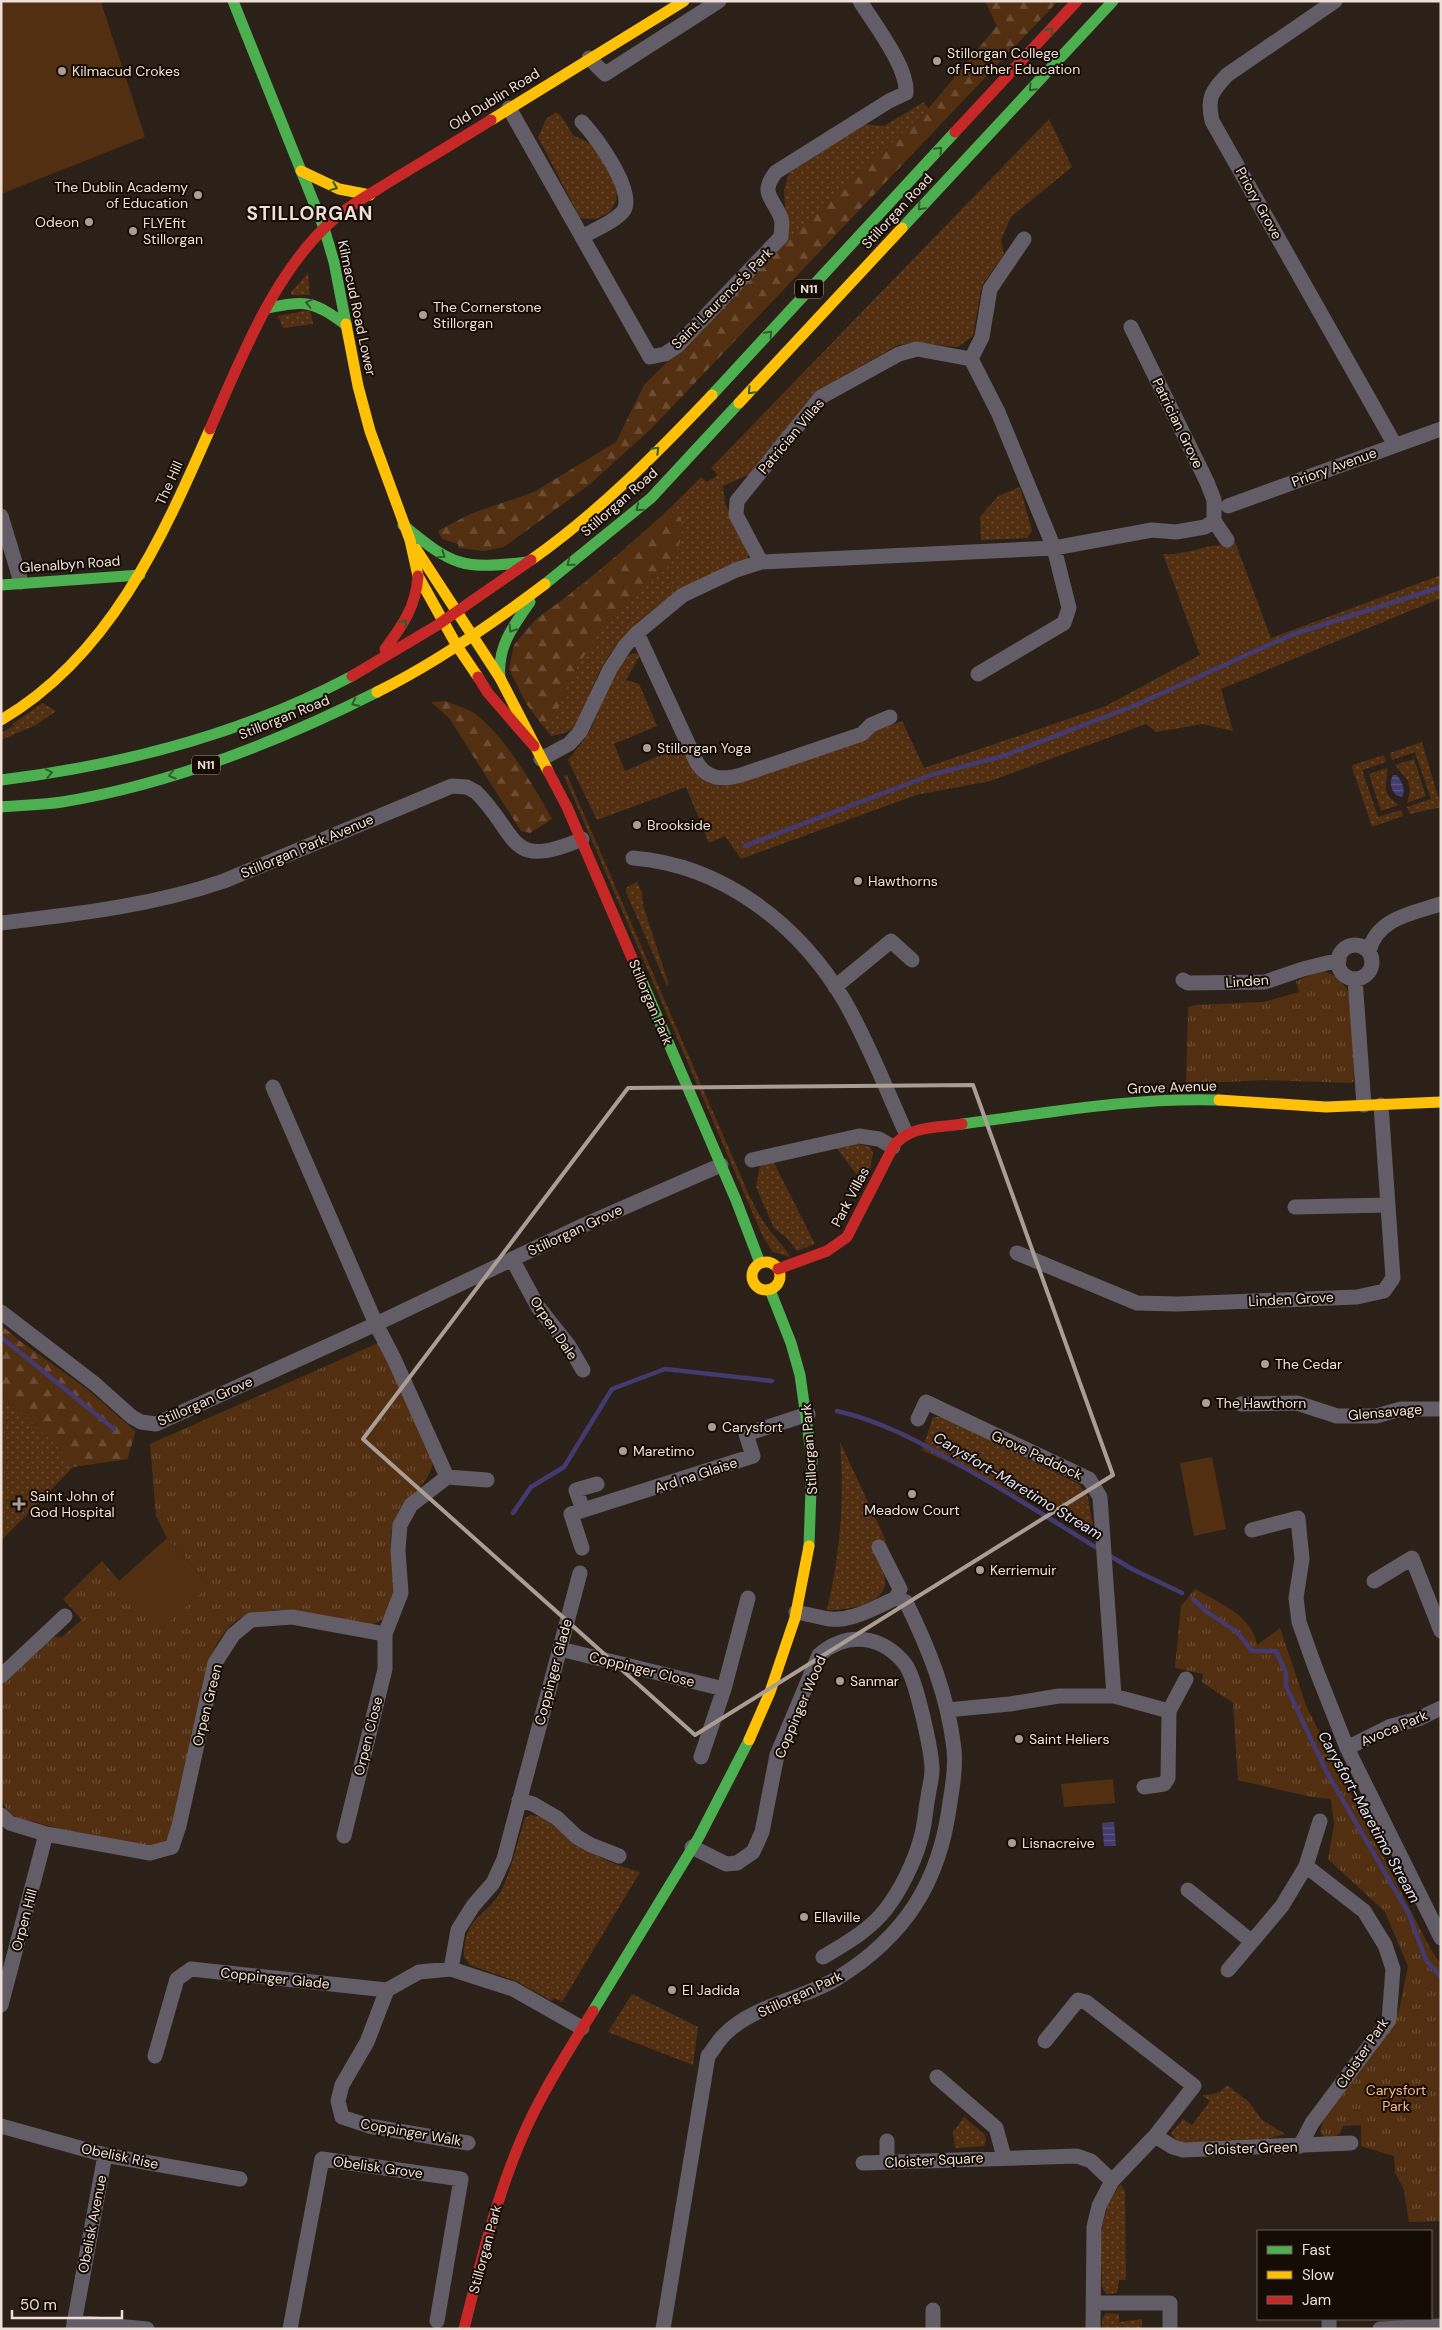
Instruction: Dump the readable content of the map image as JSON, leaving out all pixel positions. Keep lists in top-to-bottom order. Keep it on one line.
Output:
{"streets":{"main road":["Old Dublin Road","Stillorgan Road","N11","Kilmacud Road Lower","The Hill","Glenalbyn Road","Stillorgan Park","Grove Avenue","Park Villas"],"street":["Priory Grove","Saint Laurence's Park","Patrician Grove","Patrician Villas","Priory Avenue","Stillorgan Park Avenue","Linden","Stillorgan Grove","Linden Grove","Orpen Dale","Glensavage","Grove Paddock","Ard na Glaise","Coppinger Close","Coppinger Glade","Orpen Green","Coppinger Wood","Avoca Park","Orpen Close","Orpen Hill","Cloister Park","Coppinger Walk","Cloister Green","Obelisk Rise","Cloister Square","Obelisk Grove","Obelisk Avenue"]},"crossings":[["Old Dublin Road","Saint Laurence's Park"],["Old Dublin Road","Kilmacud Road Lower"],["Old Dublin Road","The Hill"],["Priory Grove","Priory Avenue"],["Stillorgan Road","Kilmacud Road Lower"],["Stillorgan Road","Stillorgan Park"],["Kilmacud Road Lower","The Hill"],["Kilmacud Road Lower","Stillorgan Park"],["The Hill","Glenalbyn Road"],["Stillorgan Park Avenue","Stillorgan Park"],["Stillorgan Park","Park Villas"],["Stillorgan Park","Stillorgan Grove"],["Stillorgan Park","Ard na Glaise"],["Stillorgan Park","Coppinger Wood"],["Grove Avenue","Park Villas"],["Grove Avenue","Linden Grove"],["Stillorgan Grove","Orpen Dale"],["Coppinger Close","Coppinger Glade"],["Coppinger Glade","Coppinger Walk"],["Orpen Green","Orpen Close"],["Orpen Green","Orpen Hill"],["Cloister Park","Cloister Green"],["Obelisk Rise","Obelisk Avenue"]],"districts":["STILLORGAN"],"water":["Carysfort-Maretimo Stream"],"parks":["Carysfort Park"],"places":{"other":["Stillorgan College of Further Education","Kilmacud Crokes","The Dublin Academy of Education","Odeon","FLYEfit Stillorgan","The Cornerstone Stillorgan","Stillorgan Yoga","Brookside","Hawthorns","The Cedar","The Hawthorn","Carysfort","Maretimo","Meadow Court","Kerriemuir","Sanmar","Saint Heliers","Lisnacreive","Ellaville","El Jadida"],"health":["Saint John of God Hospital"]},"legend":["Fast","Slow","Jam"],"scale_bar":"50 m"}
